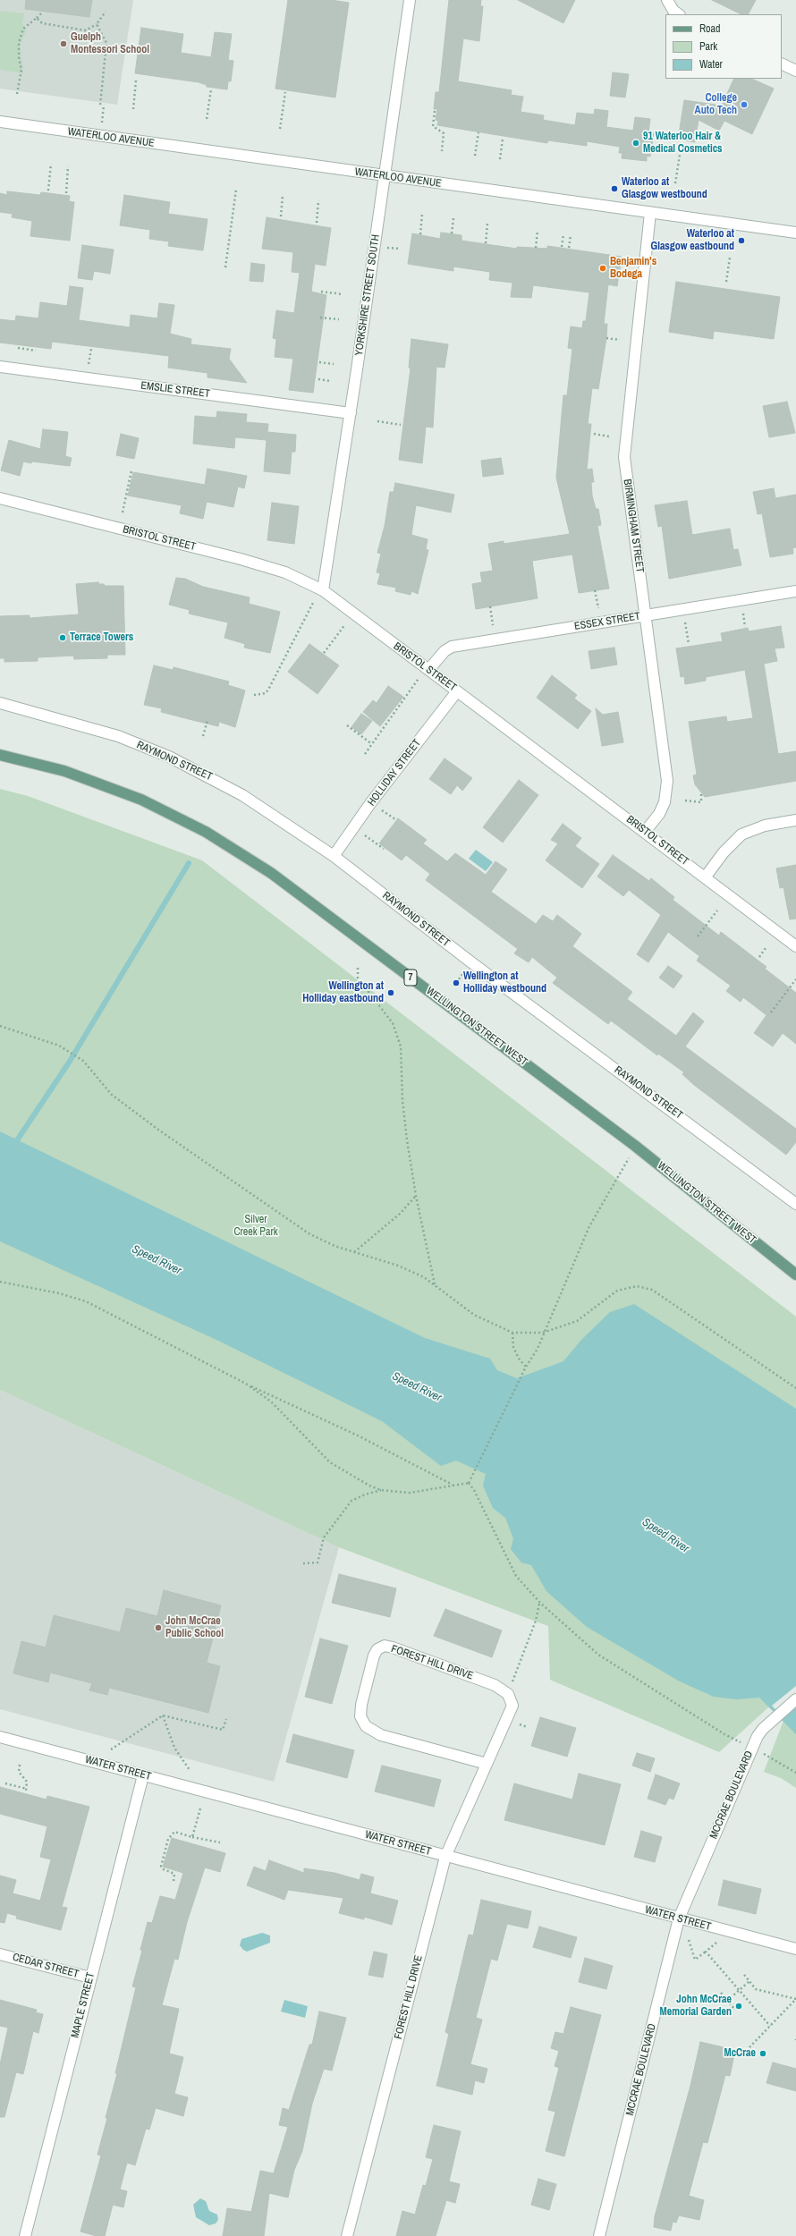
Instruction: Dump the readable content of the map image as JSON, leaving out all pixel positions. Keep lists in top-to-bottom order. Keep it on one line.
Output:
{"streets":{"main road":["7","WELLINGTON STREET WEST"],"street":["WATERLOO AVENUE","YORKSHIRE STREET SOUTH","EMSLIE STREET","BIRMINGHAM STREET","BRISTOL STREET","ESSEX STREET","RAYMOND STREET","HOLLIDAY STREET","FOREST HILL DRIVE","WATER STREET","MCCRAE BOULEVARD","CEDAR STREET","MAPLE STREET"]},"crossings":[["WATERLOO AVENUE","YORKSHIRE STREET SOUTH"],["WATERLOO AVENUE","BIRMINGHAM STREET"],["YORKSHIRE STREET SOUTH","EMSLIE STREET"],["YORKSHIRE STREET SOUTH","BRISTOL STREET"],["BIRMINGHAM STREET","BRISTOL STREET"],["BIRMINGHAM STREET","ESSEX STREET"],["BRISTOL STREET","ESSEX STREET"],["BRISTOL STREET","HOLLIDAY STREET"],["RAYMOND STREET","HOLLIDAY STREET"],["FOREST HILL DRIVE","WATER STREET"],["WATER STREET","MCCRAE BOULEVARD"],["WATER STREET","MAPLE STREET"],["CEDAR STREET","MAPLE STREET"]],"water":["Speed River"],"parks":["Silver Creek Park"],"places":["Guelph Montessori School","College Auto Tech","91 Waterloo Hair & Medical Cosmetics","Waterloo at Glasgow westbound","Waterloo at Glasgow eastbound","Benjamin's Bodega","Terrace Towers","Wellington at Holliday westbound","Wellington at Holliday eastbound","John McCrae Public School","John McCrae Memorial Garden","McCrae"],"legend":["Road","Park","Water"]}
